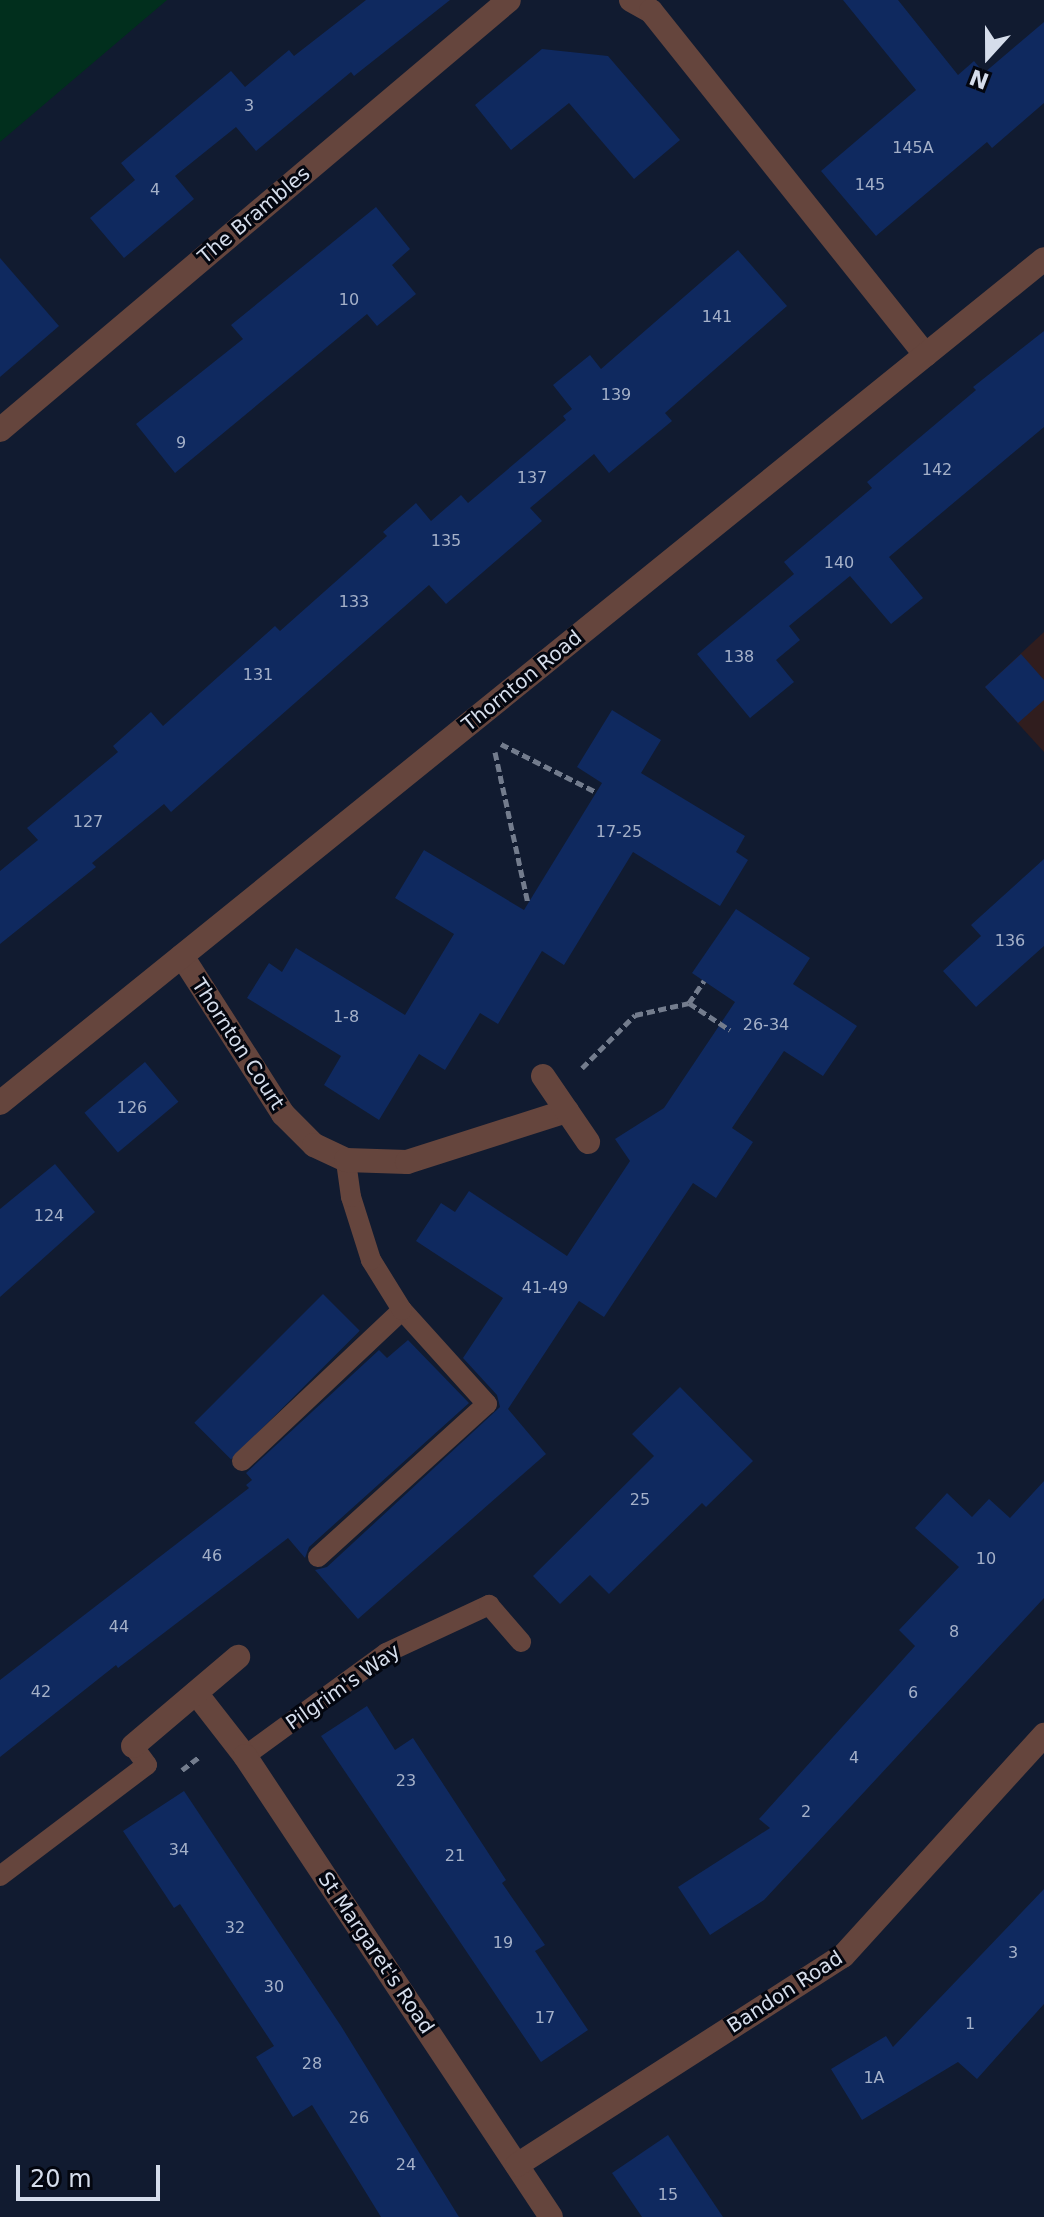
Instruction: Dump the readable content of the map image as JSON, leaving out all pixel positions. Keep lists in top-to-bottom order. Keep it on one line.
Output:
{"streets":{"street":["The Brambles","Thornton Road","Thornton Court","St Margaret's Road","Bandon Road"],"lane":["Pilgrim's Way"]},"crossings":[["Thornton Road","Thornton Court"],["Pilgrim's Way","St Margaret's Road"],["St Margaret's Road","Bandon Road"]],"house_numbers":["3","145A","145","4","10","141","139","9","142","137","135","140","133","138","131","127","17-25","136","1-8","26-34","126","124","41-49","25","46","10","44","8","42","6","4","23","2","34","21","32","19","3","30","17","1","28","1A","26","24","15"],"scale_bar":"20 m","north":"bottom"}
